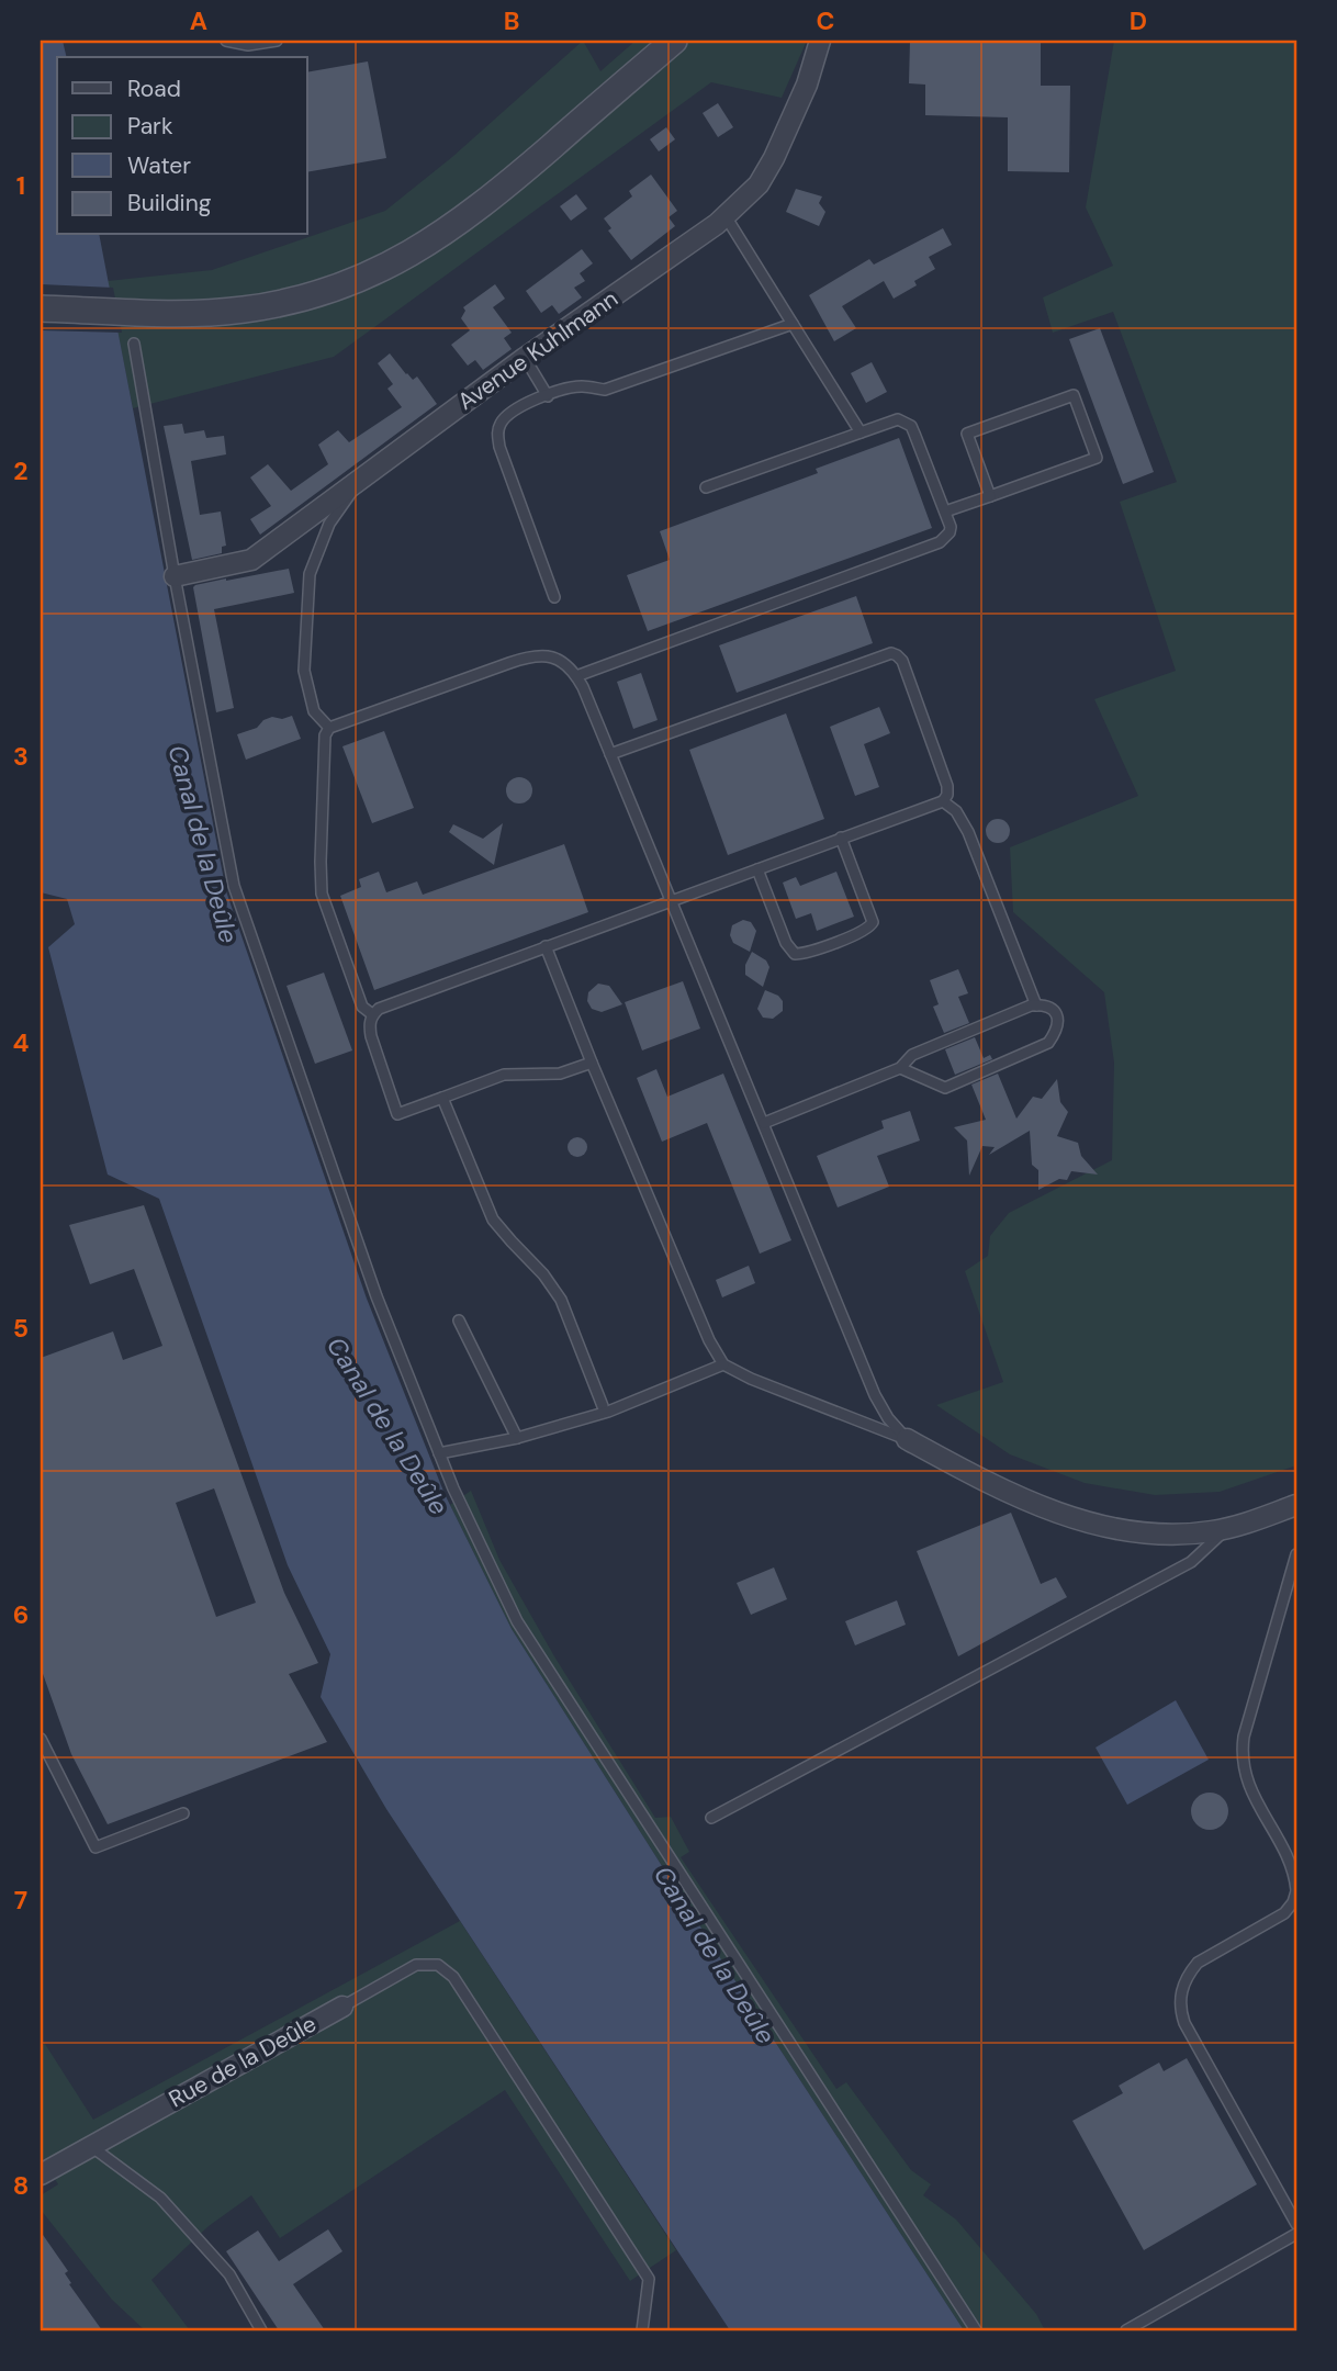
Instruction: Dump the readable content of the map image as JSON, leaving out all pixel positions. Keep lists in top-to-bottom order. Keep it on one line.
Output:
{"streets":{"street":["Avenue Kuhlmann","Rue de la Deûle"]},"water":["Canal de la Deûle"],"legend":["Road","Park","Water","Building"],"grid":{"columns":["A","B","C","D"],"rows":["1","2","3","4","5","6","7","8"]}}
